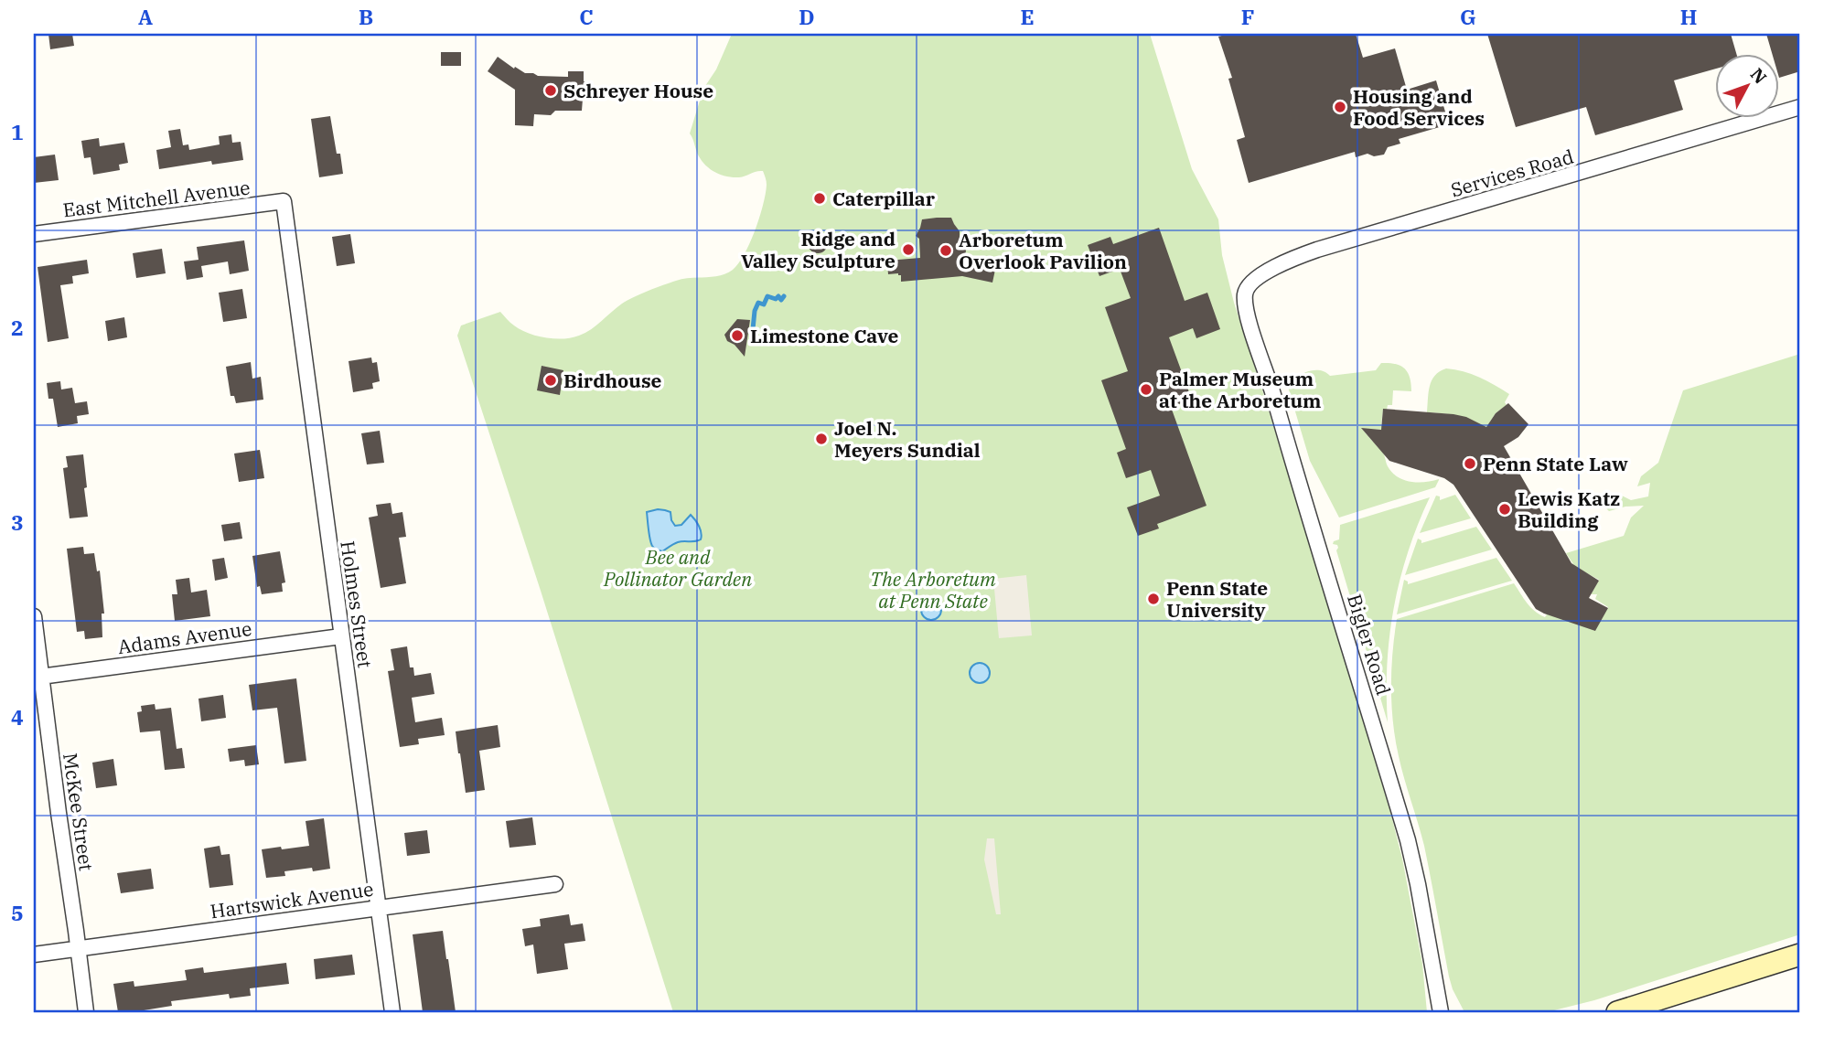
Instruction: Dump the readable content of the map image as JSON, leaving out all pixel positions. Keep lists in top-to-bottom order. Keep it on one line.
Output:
{"streets":{"street":["Services Road","East Mitchell Avenue","Holmes Street","Adams Avenue","Bigler Road","McKee Street","Hartswick Avenue"]},"crossings":[["Services Road","Bigler Road"],["East Mitchell Avenue","Holmes Street"],["Holmes Street","Adams Avenue"],["Holmes Street","Hartswick Avenue"],["Adams Avenue","McKee Street"],["McKee Street","Hartswick Avenue"]],"parks":["Bee and Pollinator Garden","The Arboretum at Penn State"],"places":["Schreyer House","Housing and Food Services","Caterpillar","Ridge and Valley Sculpture","Arboretum Overlook Pavilion","Limestone Cave","Birdhouse","Palmer Museum at the Arboretum","Joel N. Meyers Sundial","Penn State Law","Lewis Katz Building","Penn State University"],"north":"top right","grid":{"columns":["A","B","C","D","E","F","G","H"],"rows":["1","2","3","4","5"]}}
